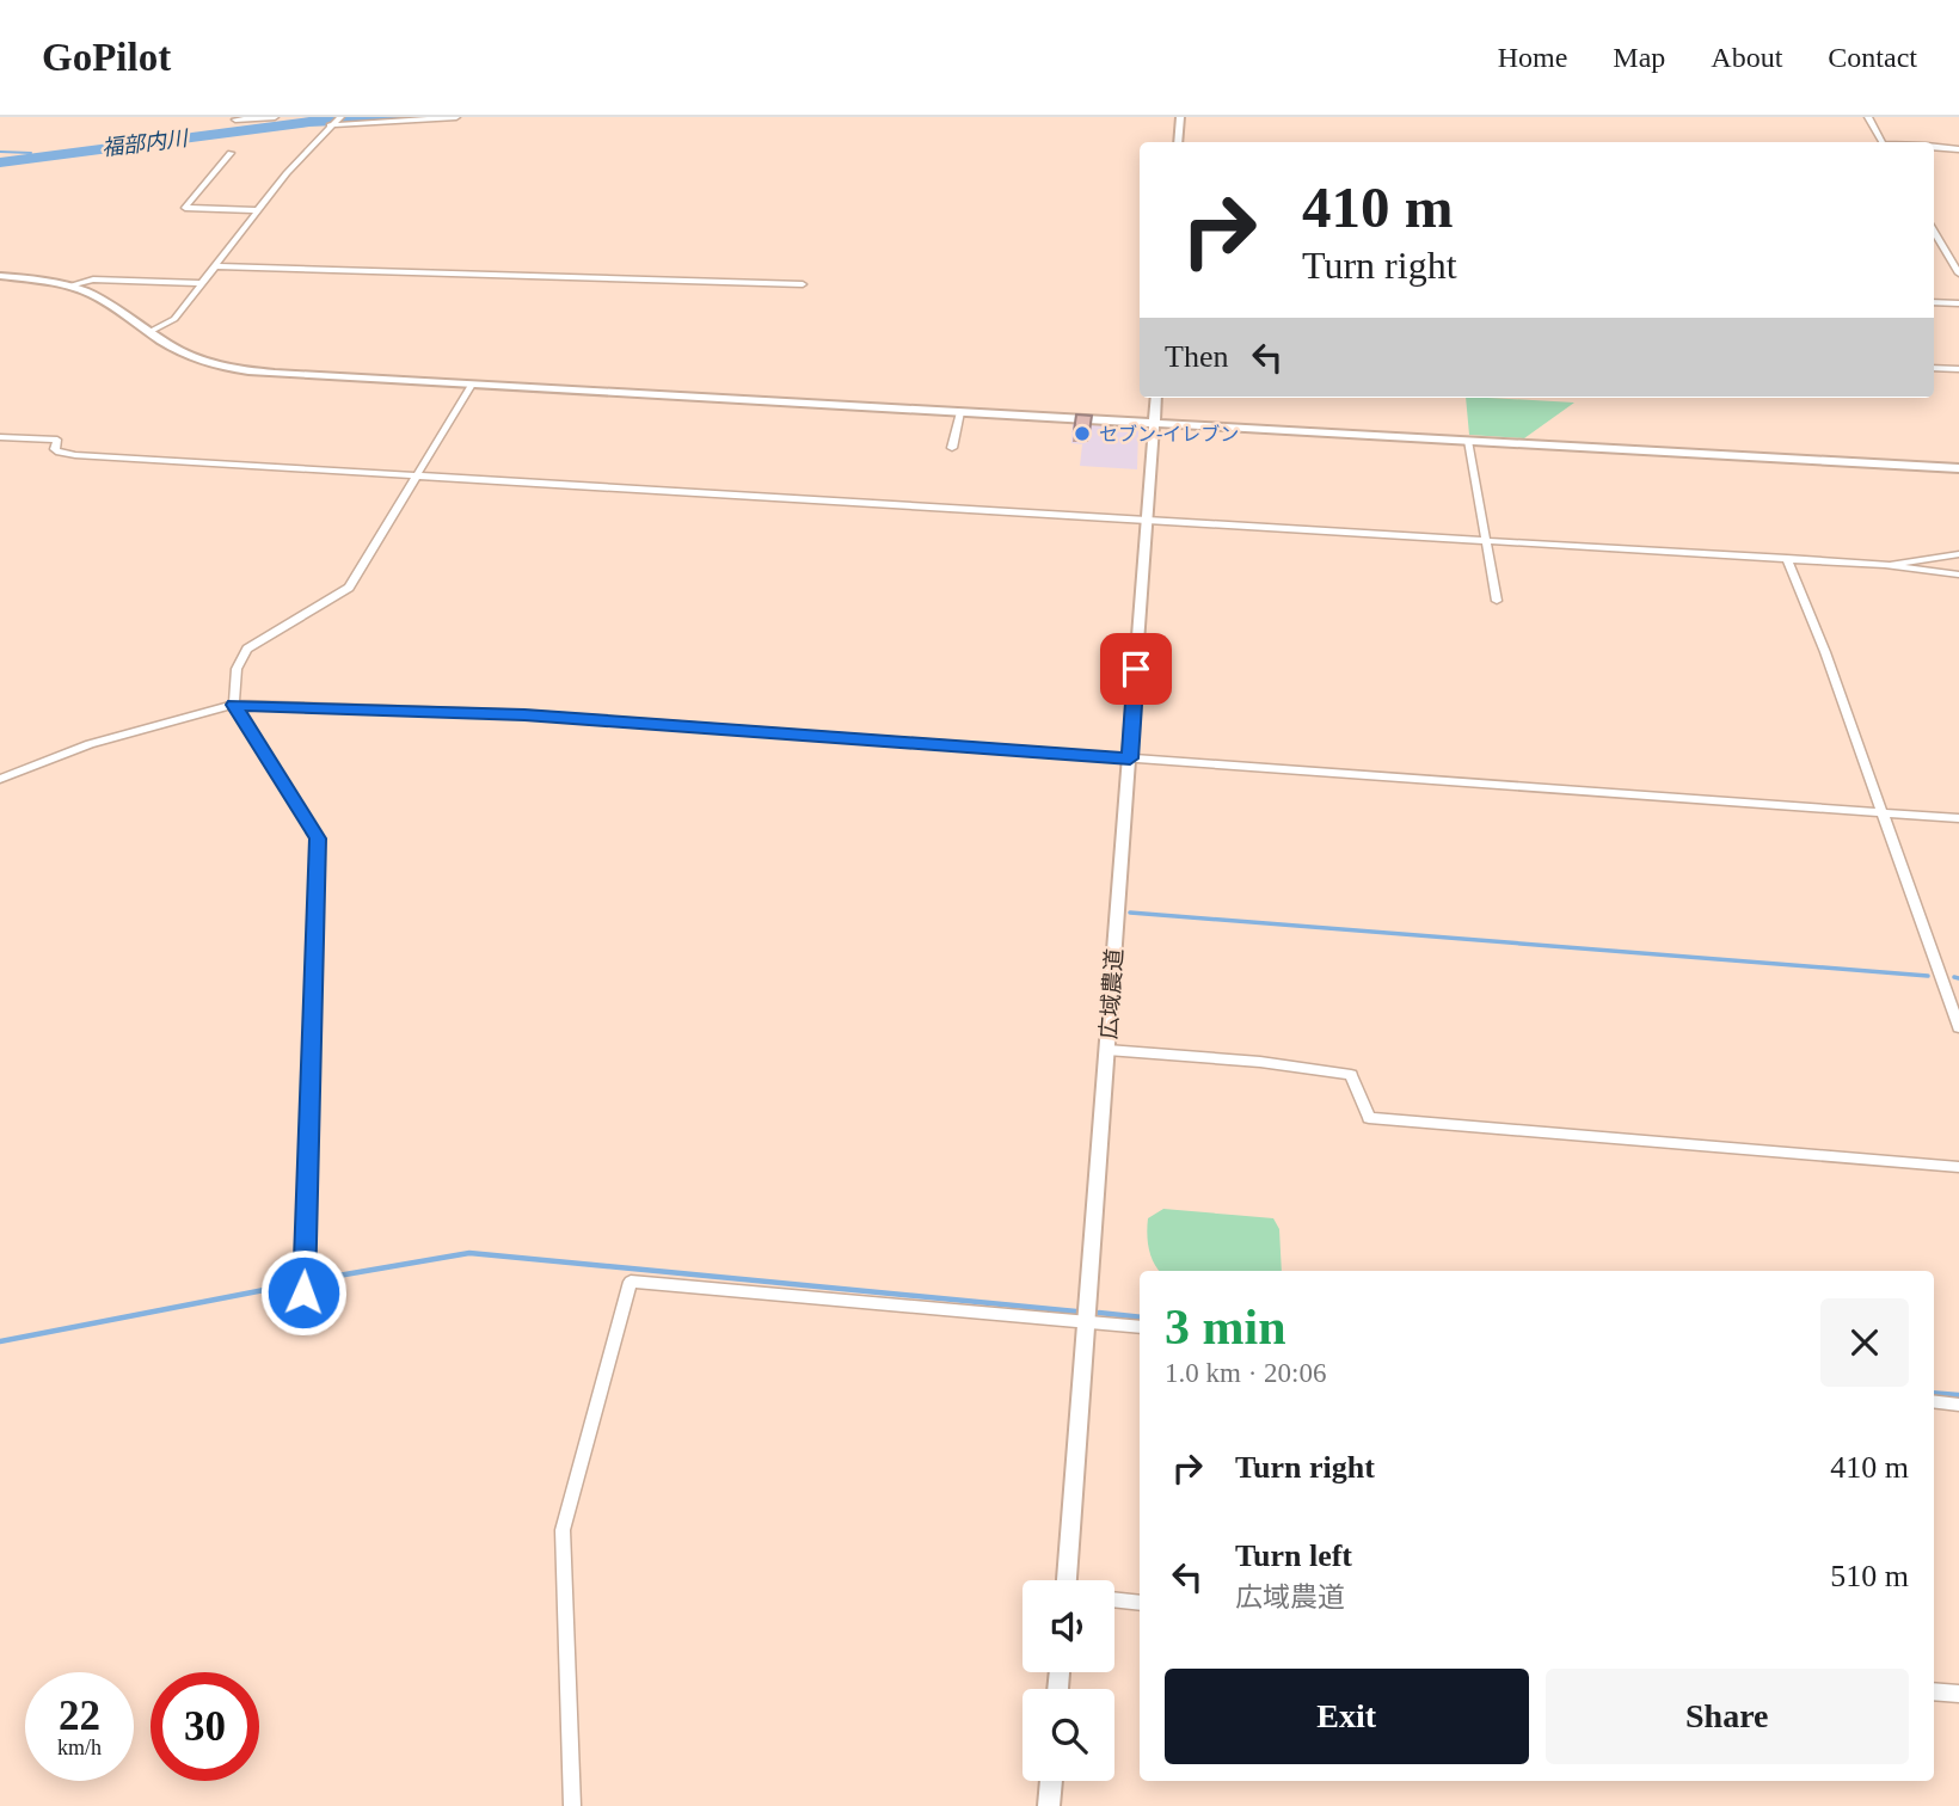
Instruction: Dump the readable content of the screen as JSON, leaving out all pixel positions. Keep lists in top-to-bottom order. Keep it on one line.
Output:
{"streets":{"street":["広域農道"]},"water":["福部内川"],"places":["セブン-イレブン"],"page":{"header":"GoPilot","nav":["Home","Map","About","Contact"],"turn":["410 m","Turn right"],"then":"Then","heading":["3 min","1.0 km · 20:06"],"list":[{"name":"Turn right","value":"410 m"},{"name":"Turn left","note":"広域農道","value":"510 m"}],"buttons":["Exit","Share"],"speed":"22 km/h","limit":"30"}}
